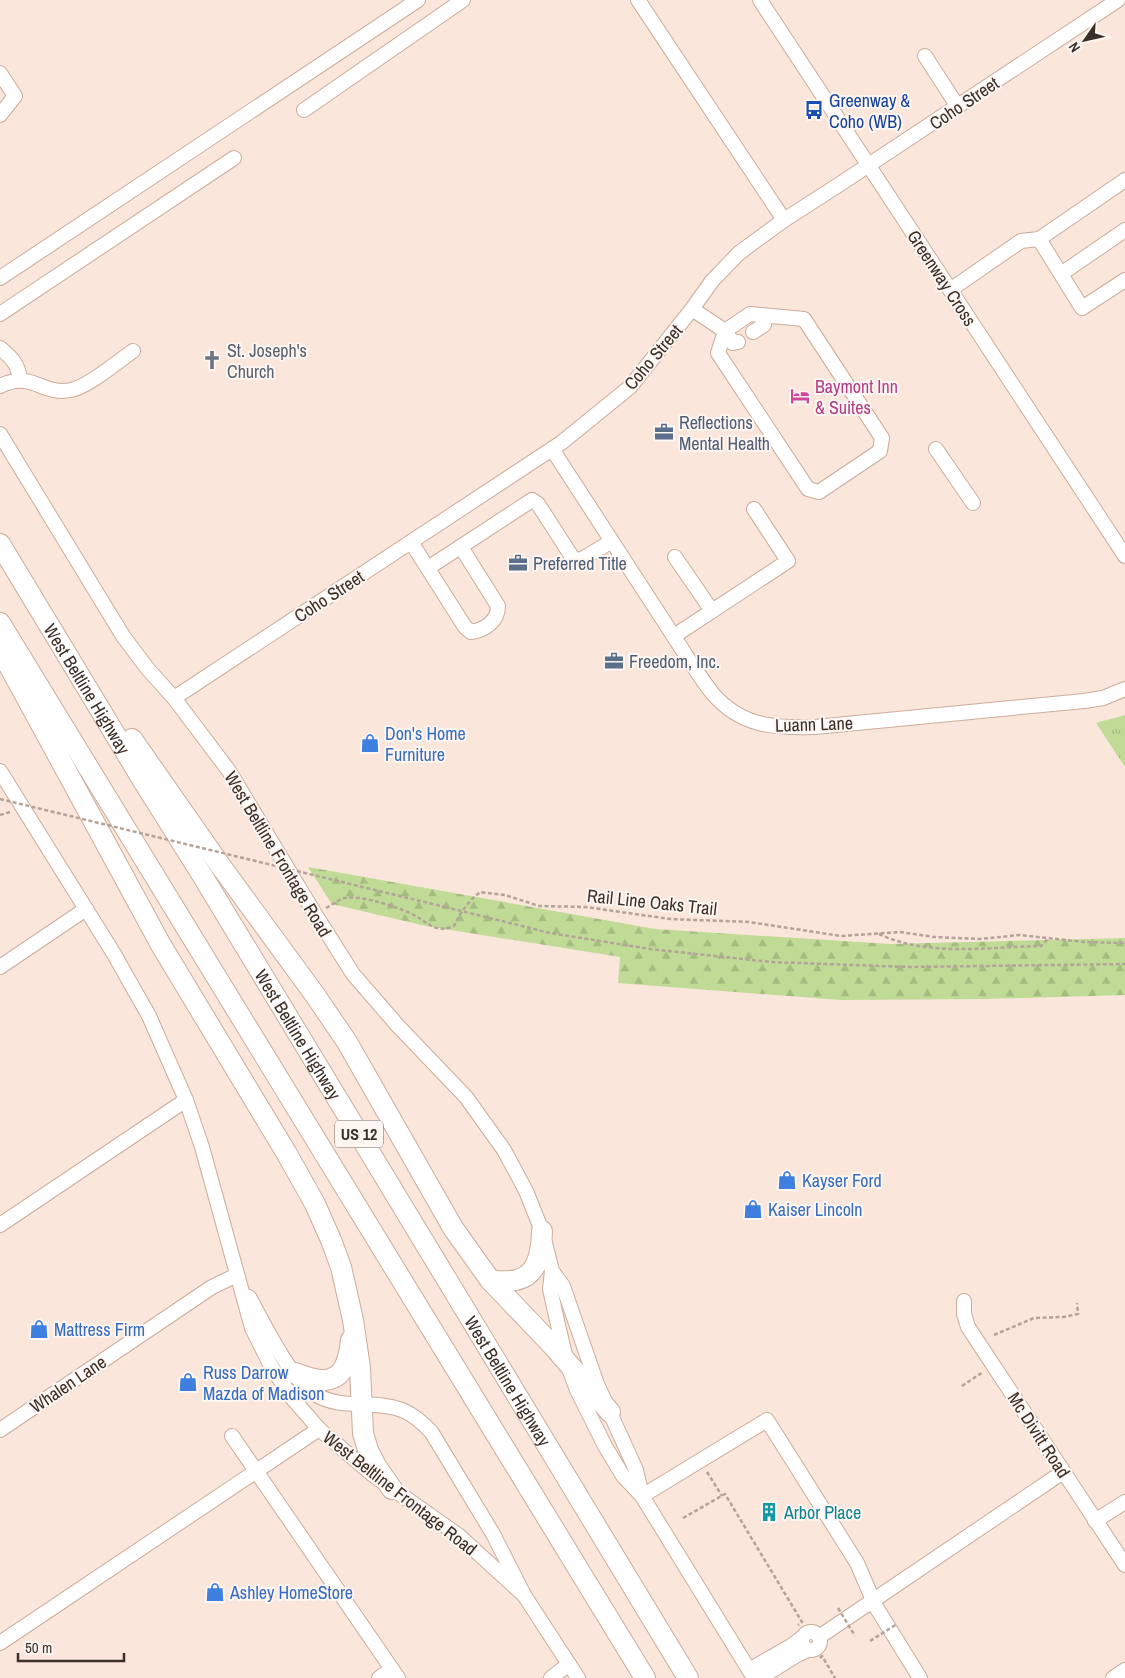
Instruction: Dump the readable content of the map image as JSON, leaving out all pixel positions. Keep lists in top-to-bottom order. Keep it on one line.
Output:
{"streets":{"highway":["West Beltline Highway","US 12"],"street":["Coho Street","Greenway Cross","Luann Lane","West Beltline Frontage Road","Whalen Lane","Mc Divitt Road"],"path":["Rail Line Oaks Trail"]},"crossings":[["Coho Street","Greenway Cross"],["Coho Street","Luann Lane"],["Coho Street","West Beltline Frontage Road"],["West Beltline Frontage Road","Whalen Lane"]],"places":{"bus stop":["Greenway & Coho (WB)"],"church":["St. Joseph's Church"],"hotel":["Baymont Inn & Suites"],"office":["Reflections Mental Health","Preferred Title","Freedom, Inc."],"shop":["Don's Home Furniture","Kayser Ford","Kaiser Lincoln","Mattress Firm","Russ Darrow Mazda of Madison","Ashley HomeStore"],"building":["Arbor Place"]},"scale_bar":"50 m","north":"bottom left"}
